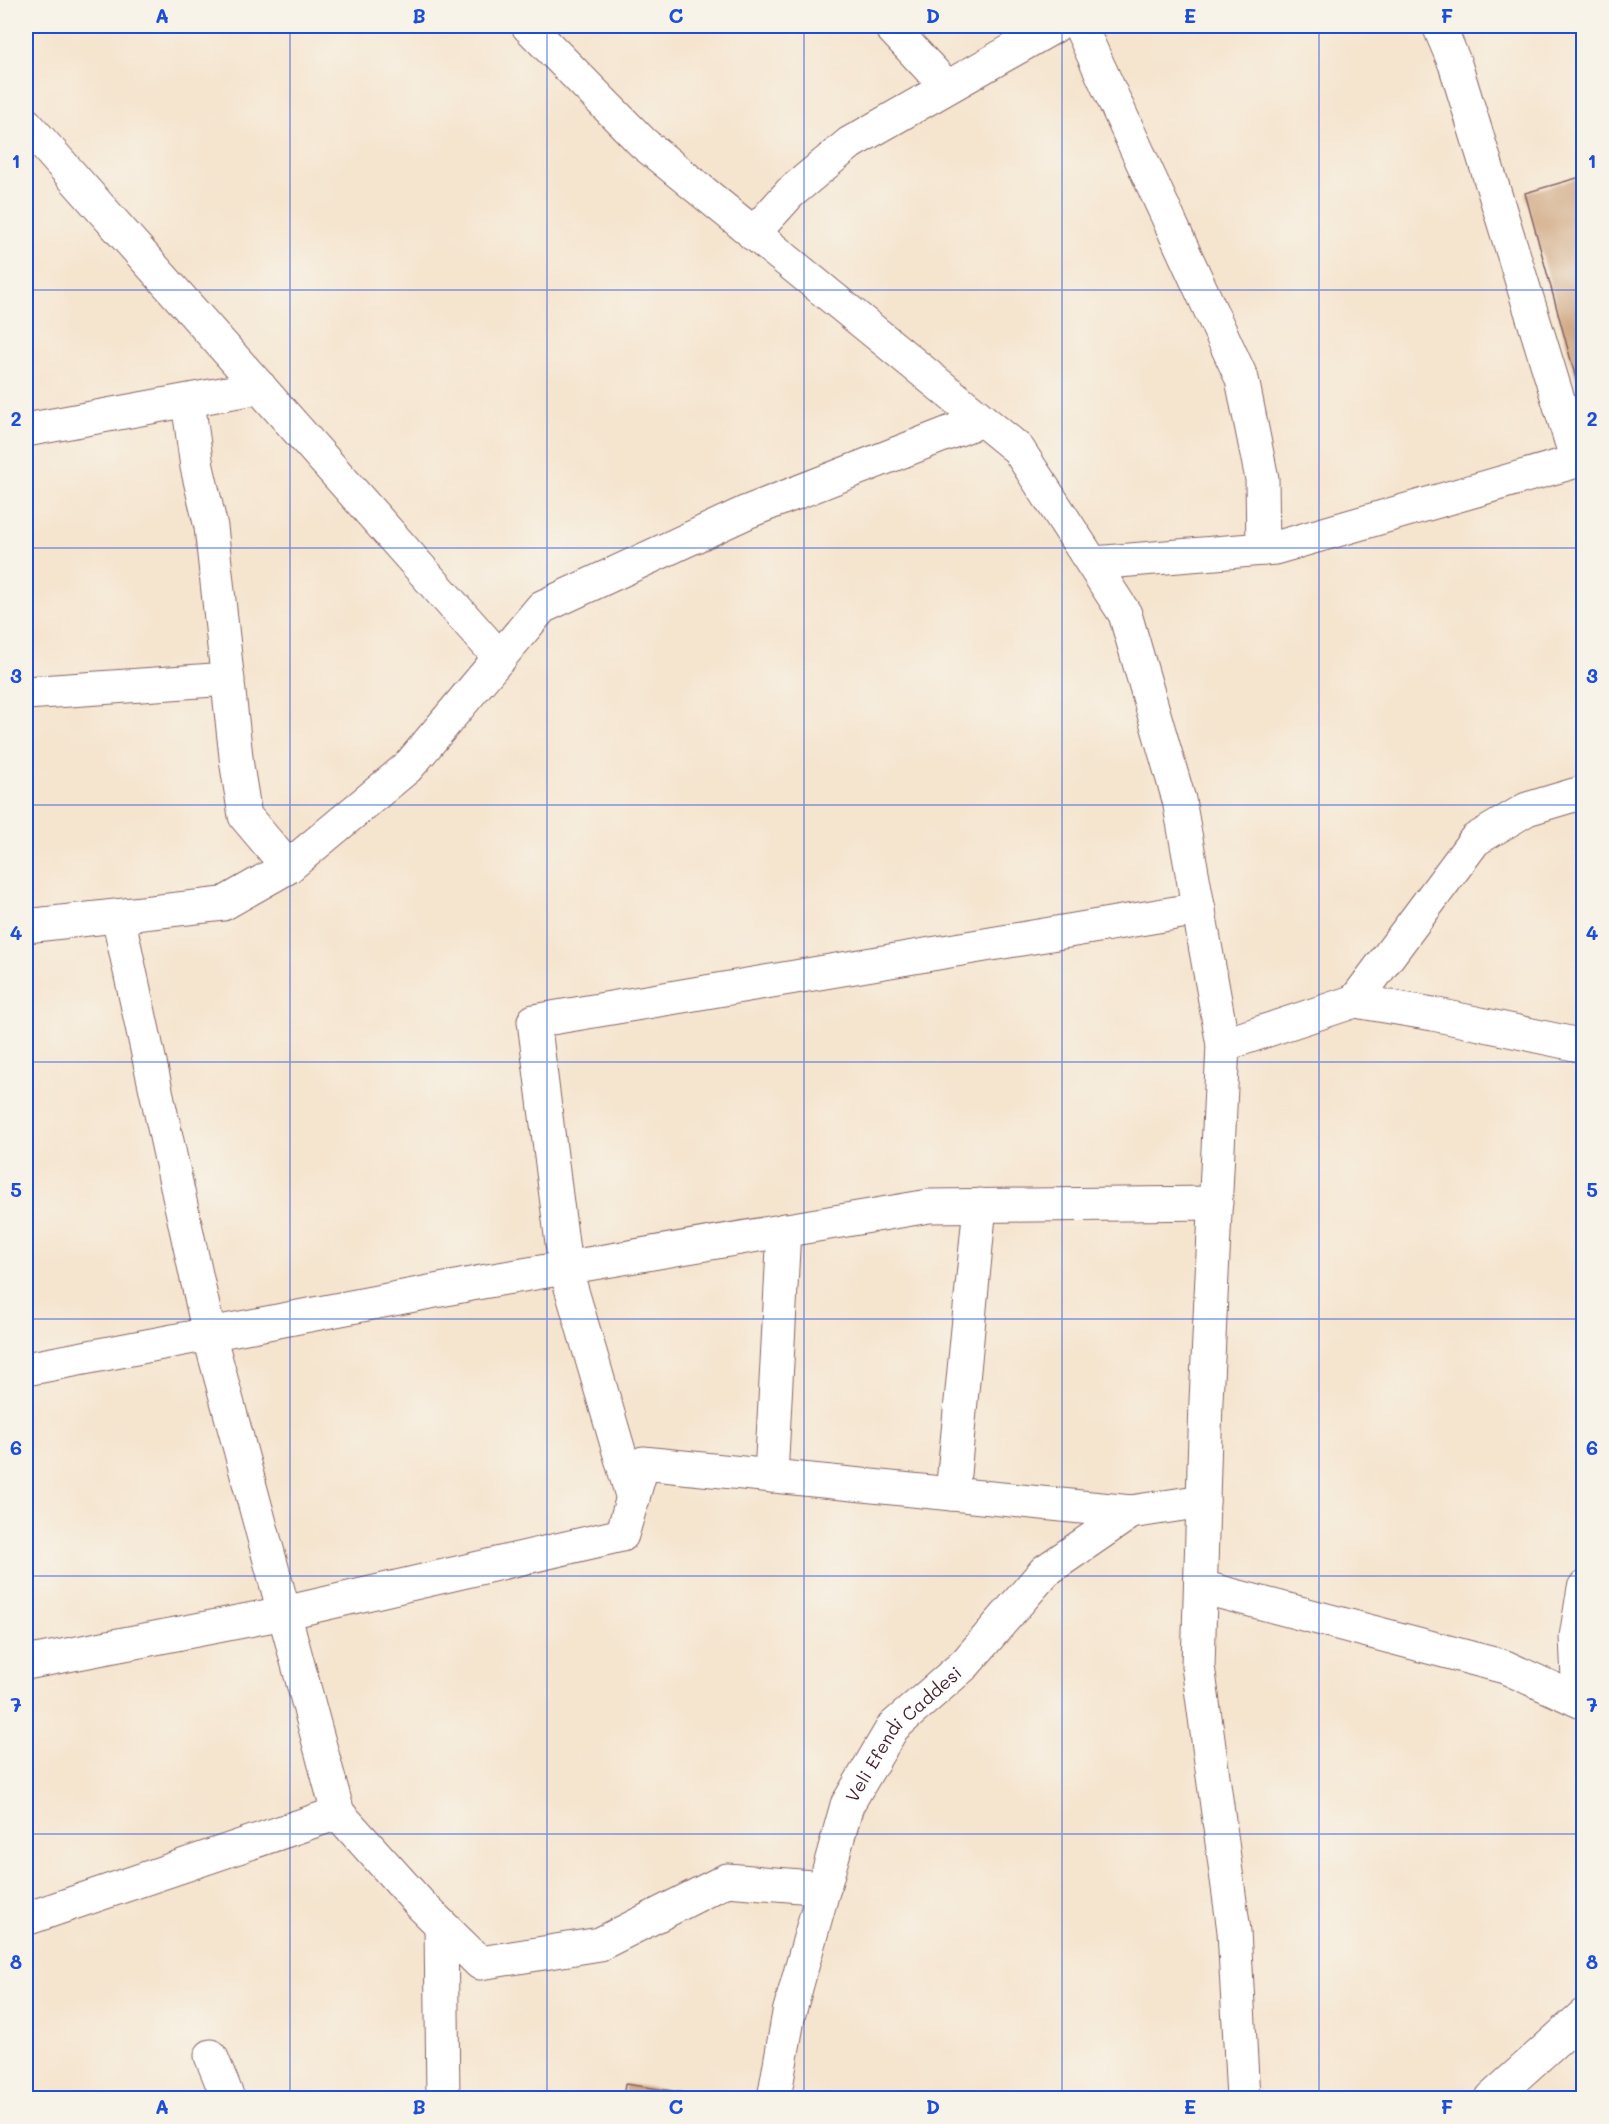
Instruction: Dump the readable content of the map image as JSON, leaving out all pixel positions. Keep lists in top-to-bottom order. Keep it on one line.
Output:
{"streets":{"street":["Veli Efendi Caddesi"]},"grid":{"columns":["A","B","C","D","E","F"],"rows":["1","2","3","4","5","6","7","8"]}}
